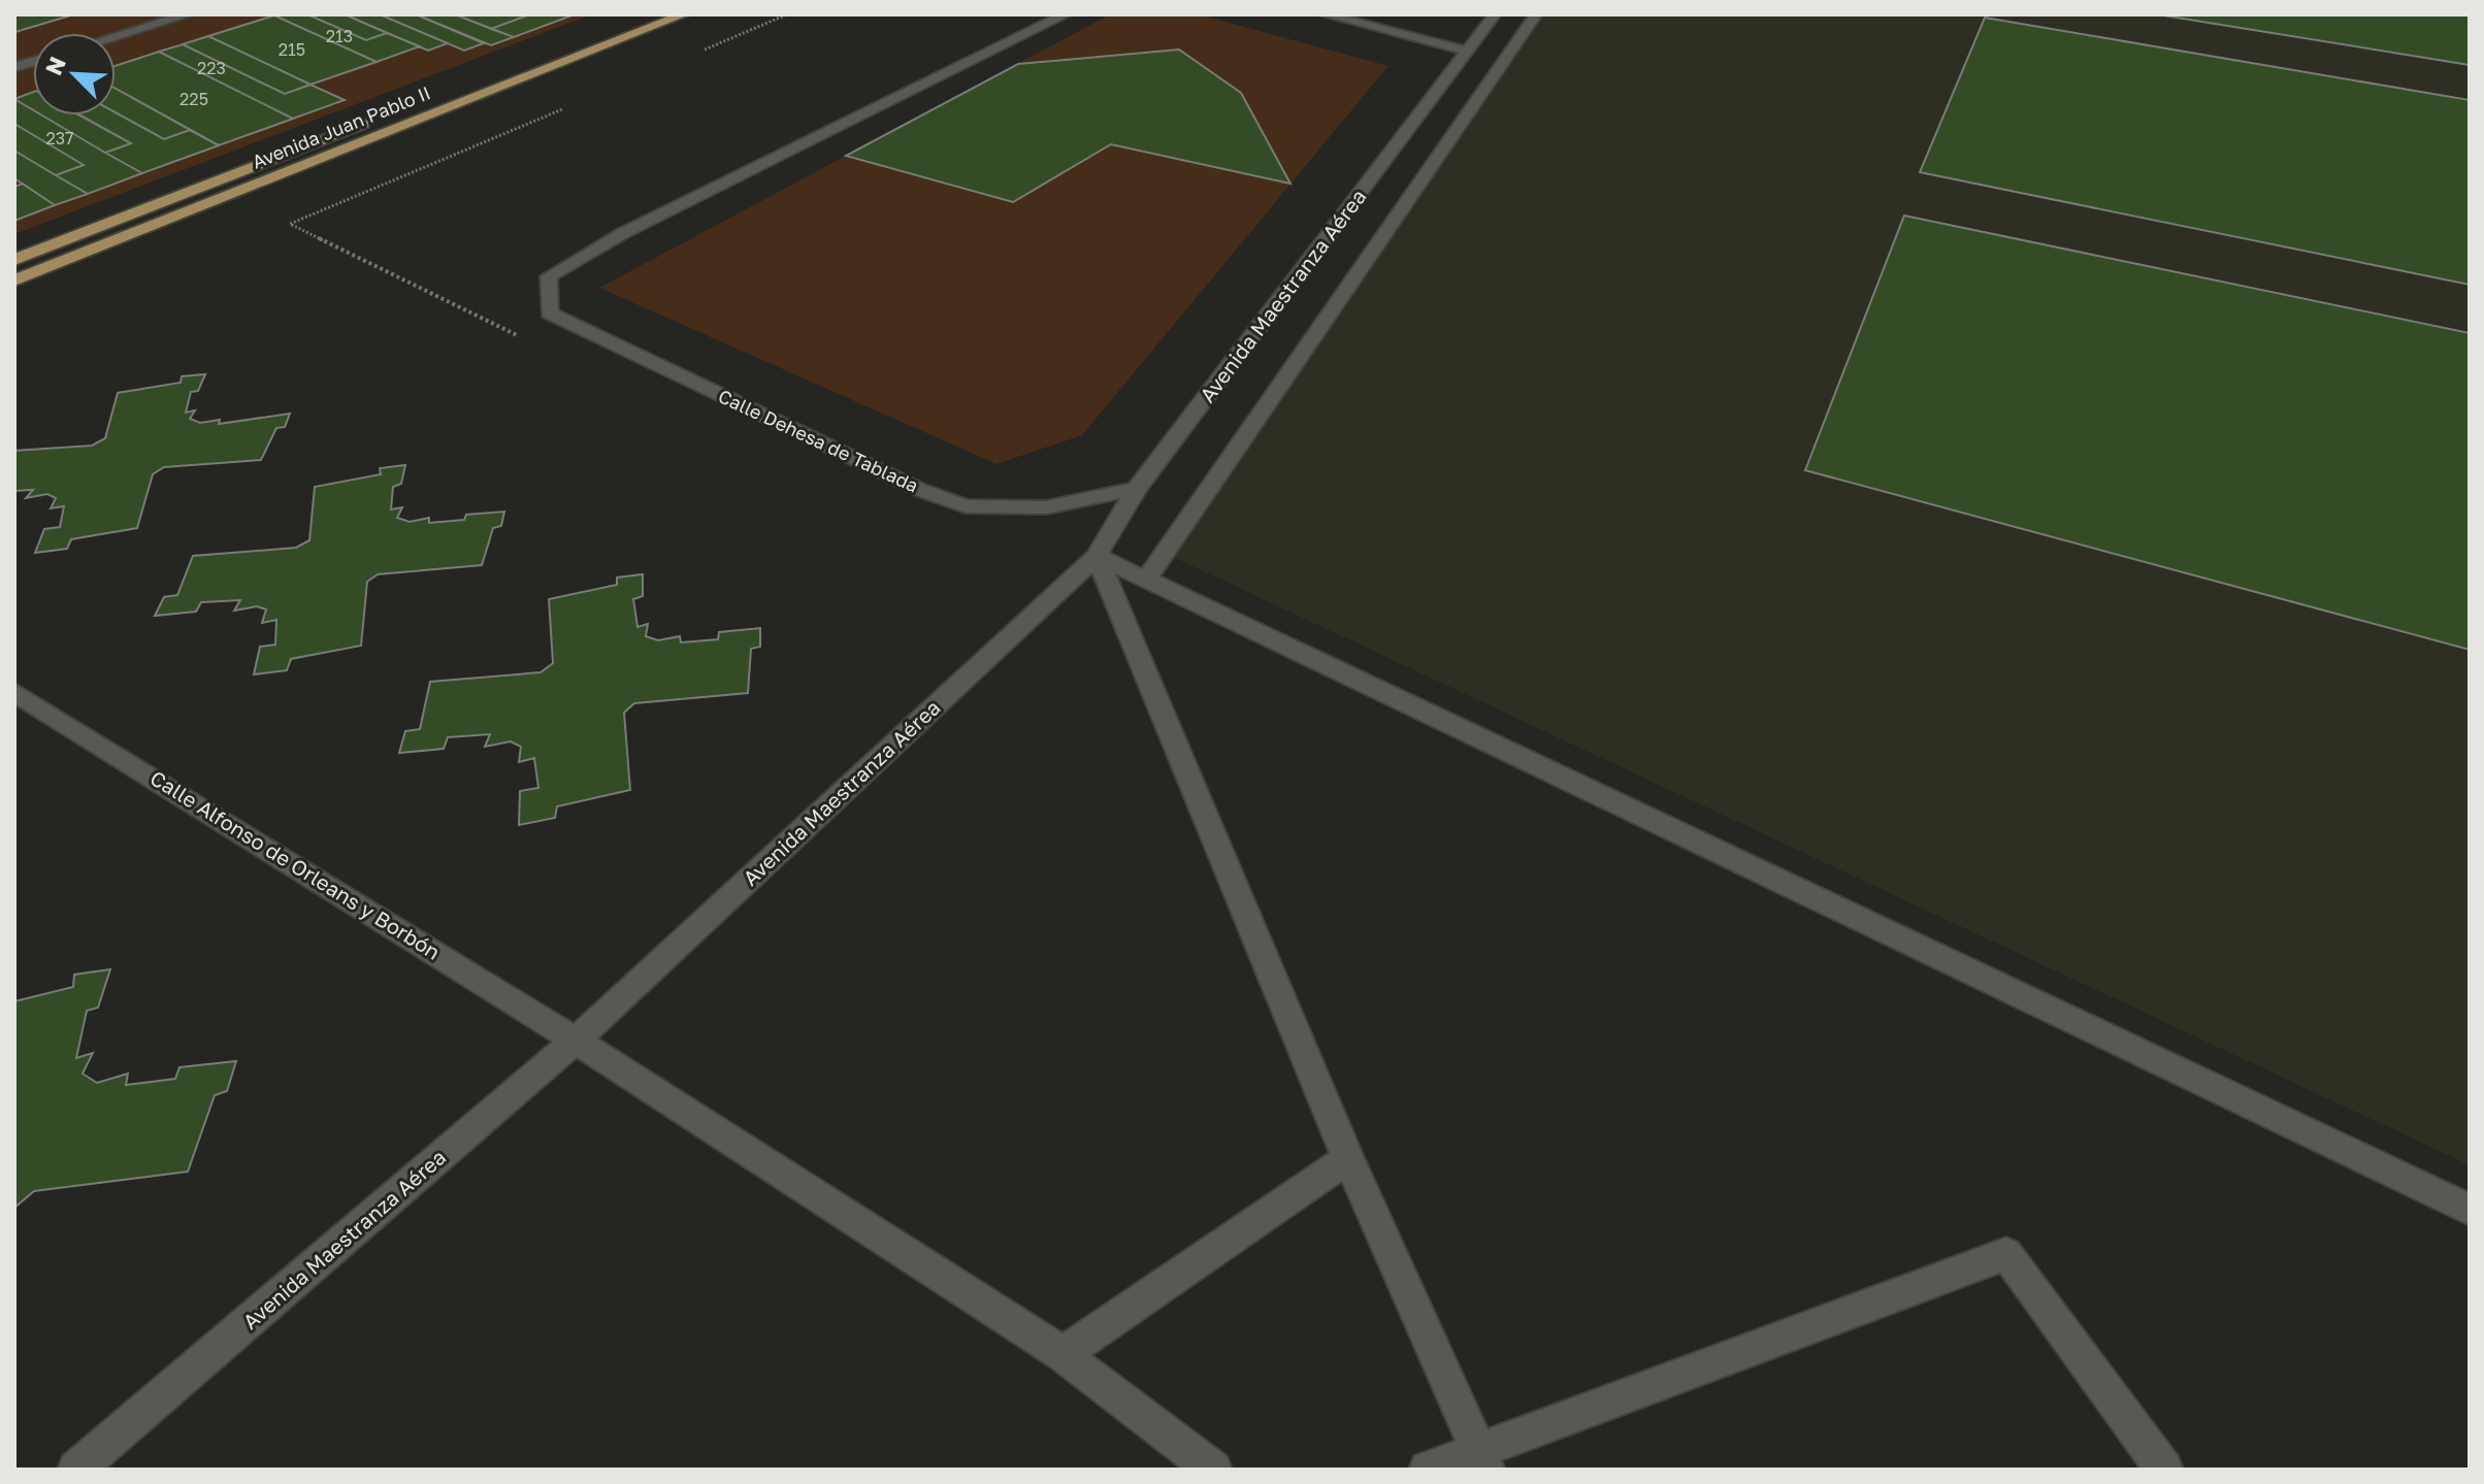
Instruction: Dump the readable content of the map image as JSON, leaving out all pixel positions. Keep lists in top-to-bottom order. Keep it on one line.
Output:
{"streets":{"main road":["Avenida Juan Pablo II"],"street":["Avenida Maestranza Aérea","Calle Dehesa de Tablada","Calle Alfonso de Orleans y Borbón"]},"crossings":[["Avenida Maestranza Aérea","Calle Dehesa de Tablada"],["Avenida Maestranza Aérea","Calle Alfonso de Orleans y Borbón"]],"house_numbers":["213","215","223","225","237"],"north":"top left"}
